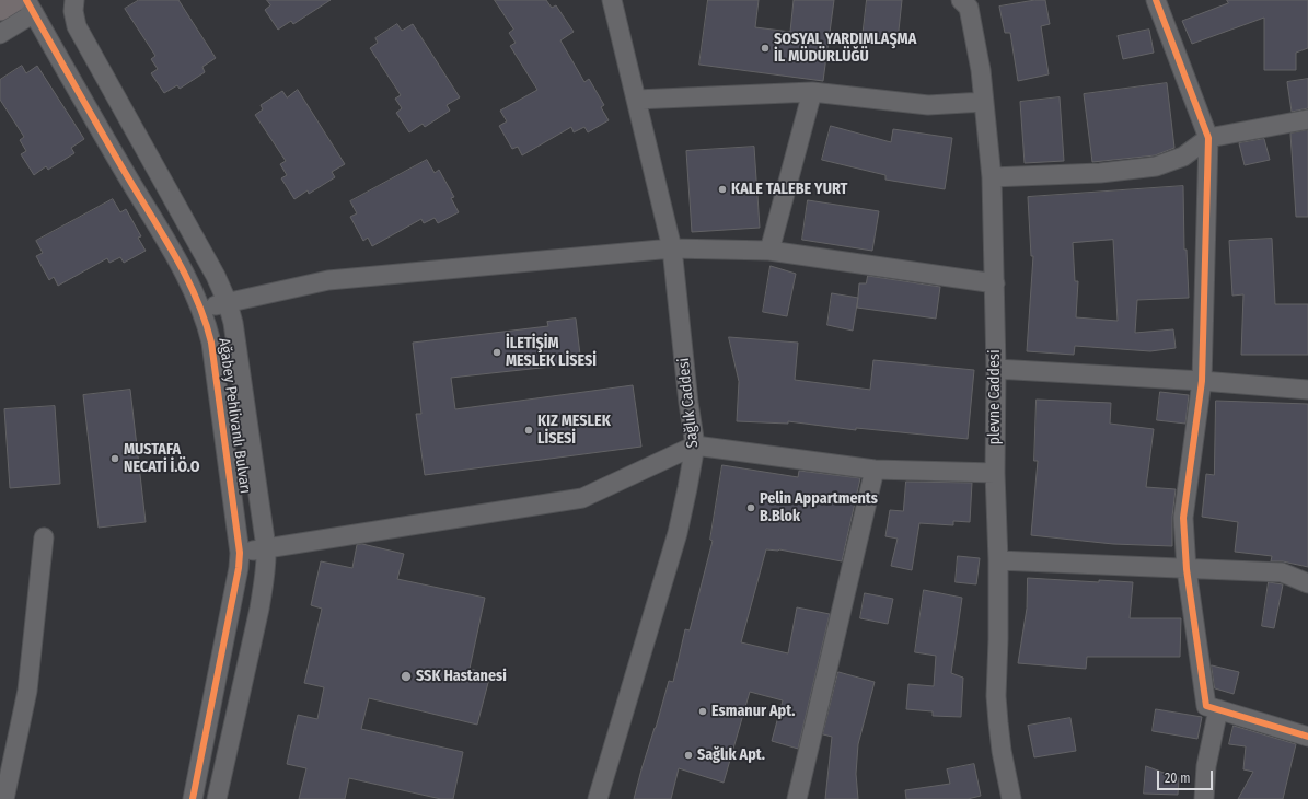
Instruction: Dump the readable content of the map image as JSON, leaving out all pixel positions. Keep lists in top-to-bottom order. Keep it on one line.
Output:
{"streets":{"street":["plevne Caddesi","Sağlık Caddesi","Ağabey Pehlivanlı Bulvarı"]},"places":["SOSYAL YARDIMLAŞMA İL MÜDÜRLÜĞÜ","KALE TALEBE YURT","İLETİŞİM MESLEK LİSESİ","KIZ MESLEK LİSESİ","MUSTAFA NECATİ İ.Ö.O","Pelin Appartments B.Blok","SSK Hastanesi","Esmanur Apt.","Sağlık Apt."],"scale_bar":"20 m"}
